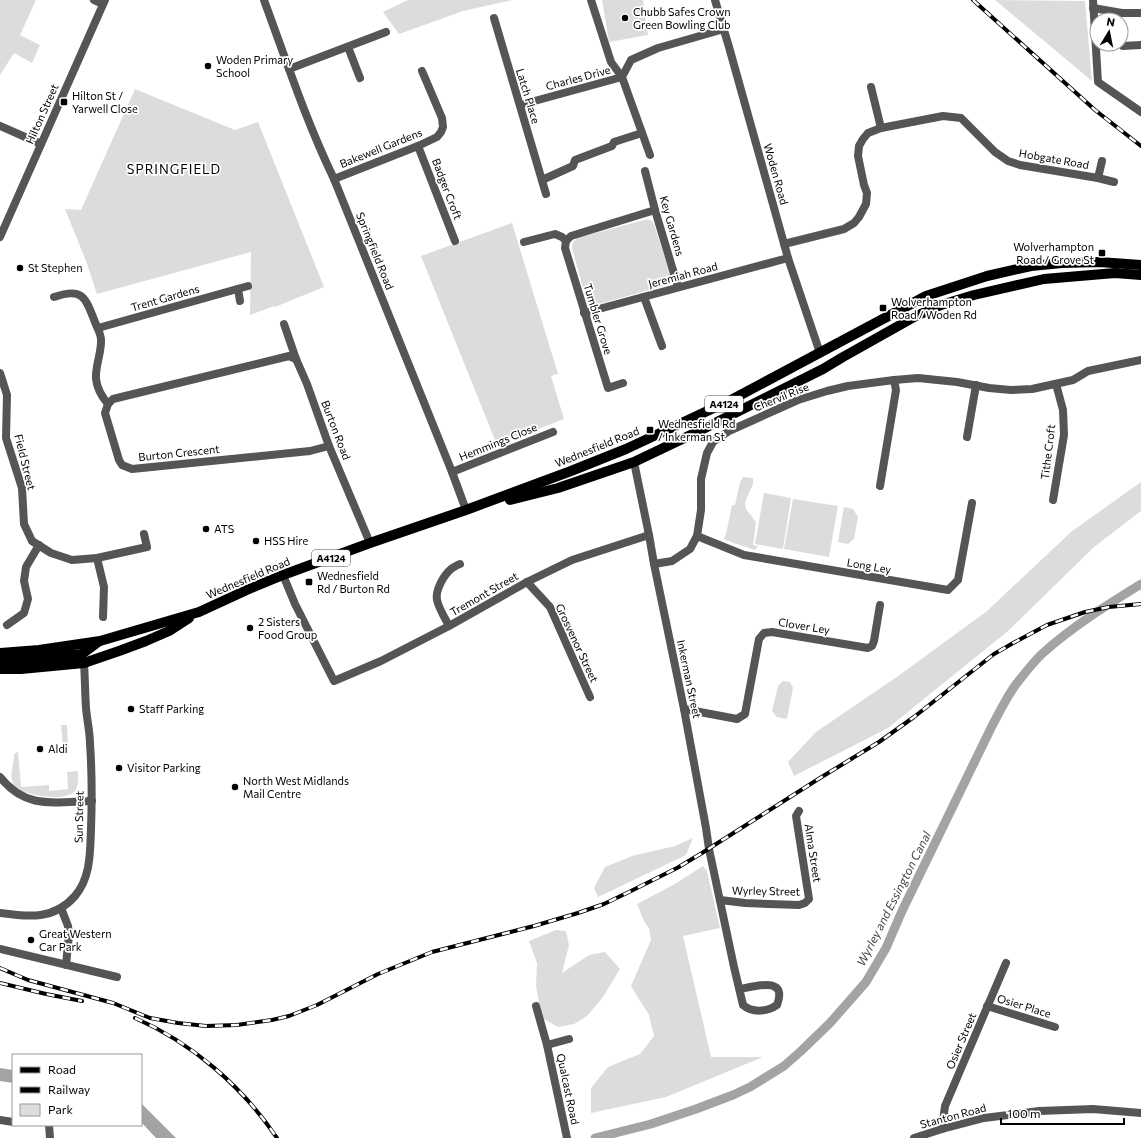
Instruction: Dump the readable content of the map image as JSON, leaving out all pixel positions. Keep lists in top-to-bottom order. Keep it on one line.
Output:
{"streets":{"main road":["A4124","Wednesfield Road"],"street":["Charles Drive","Latch Place","Hilton Street","Bakewell Gardens","Hobgate Road","Woden Road","Badger Croft","Key Gardens","Springfield Road","Jeremiah Road","Trent Gardens","Tumbler Grove","Chervil Rise","Burton Road","Hemmings Close","Tithe Croft","Burton Crescent","Field Street","Long Ley","Tremont Street","Clover Ley","Grosvenor Street","Inkerman Street","Sun Street","Alma Street","Wyrley Street","Osier Place","Osier Street","Qualcast Road","Stanton Road"]},"crossings":[["Charles Drive","Latch Place"],["Charles Drive","Woden Road"],["Bakewell Gardens","Badger Croft"],["Bakewell Gardens","Springfield Road"],["Hobgate Road","Woden Road"],["Woden Road","Jeremiah Road"],["Woden Road","A4124"],["Woden Road","Wednesfield Road"],["Key Gardens","Jeremiah Road"],["Springfield Road","Hemmings Close"],["Springfield Road","Wednesfield Road"],["Jeremiah Road","Tumbler Grove"],["Chervil Rise","Tithe Croft"],["Chervil Rise","Long Ley"],["Chervil Rise","Inkerman Street"],["A4124","Wednesfield Road"],["Burton Road","Wednesfield Road"],["Burton Road","Burton Crescent"],["Wednesfield Road","Tremont Street"],["Wednesfield Road","Inkerman Street"],["Wednesfield Road","Sun Street"],["Tremont Street","Grosvenor Street"],["Tremont Street","Inkerman Street"],["Clover Ley","Inkerman Street"],["Inkerman Street","Wyrley Street"],["Alma Street","Wyrley Street"],["Osier Place","Osier Street"],["Osier Street","Stanton Road"]],"districts":["SPRINGFIELD"],"water":["Wyrley and Essington Canal"],"places":{"other":["Chubb Safes Crown Green Bowling Club","Woden Primary School","St Stephen","ATS","HSS Hire","2 Sisters Food Group","Staff Parking","Aldi","Visitor Parking","North West Midlands Mail Centre","Great Western Car Park"],"transit":["Hilton St / Yarwell Close","Wolverhampton Road / Grove St","Wolverhampton Road / Woden Rd","Wednesfield Rd / Inkerman St","Wednesfield Rd / Burton Rd"]},"legend":["Road","Railway","Park"],"scale_bar":"100 m","north":"top"}
